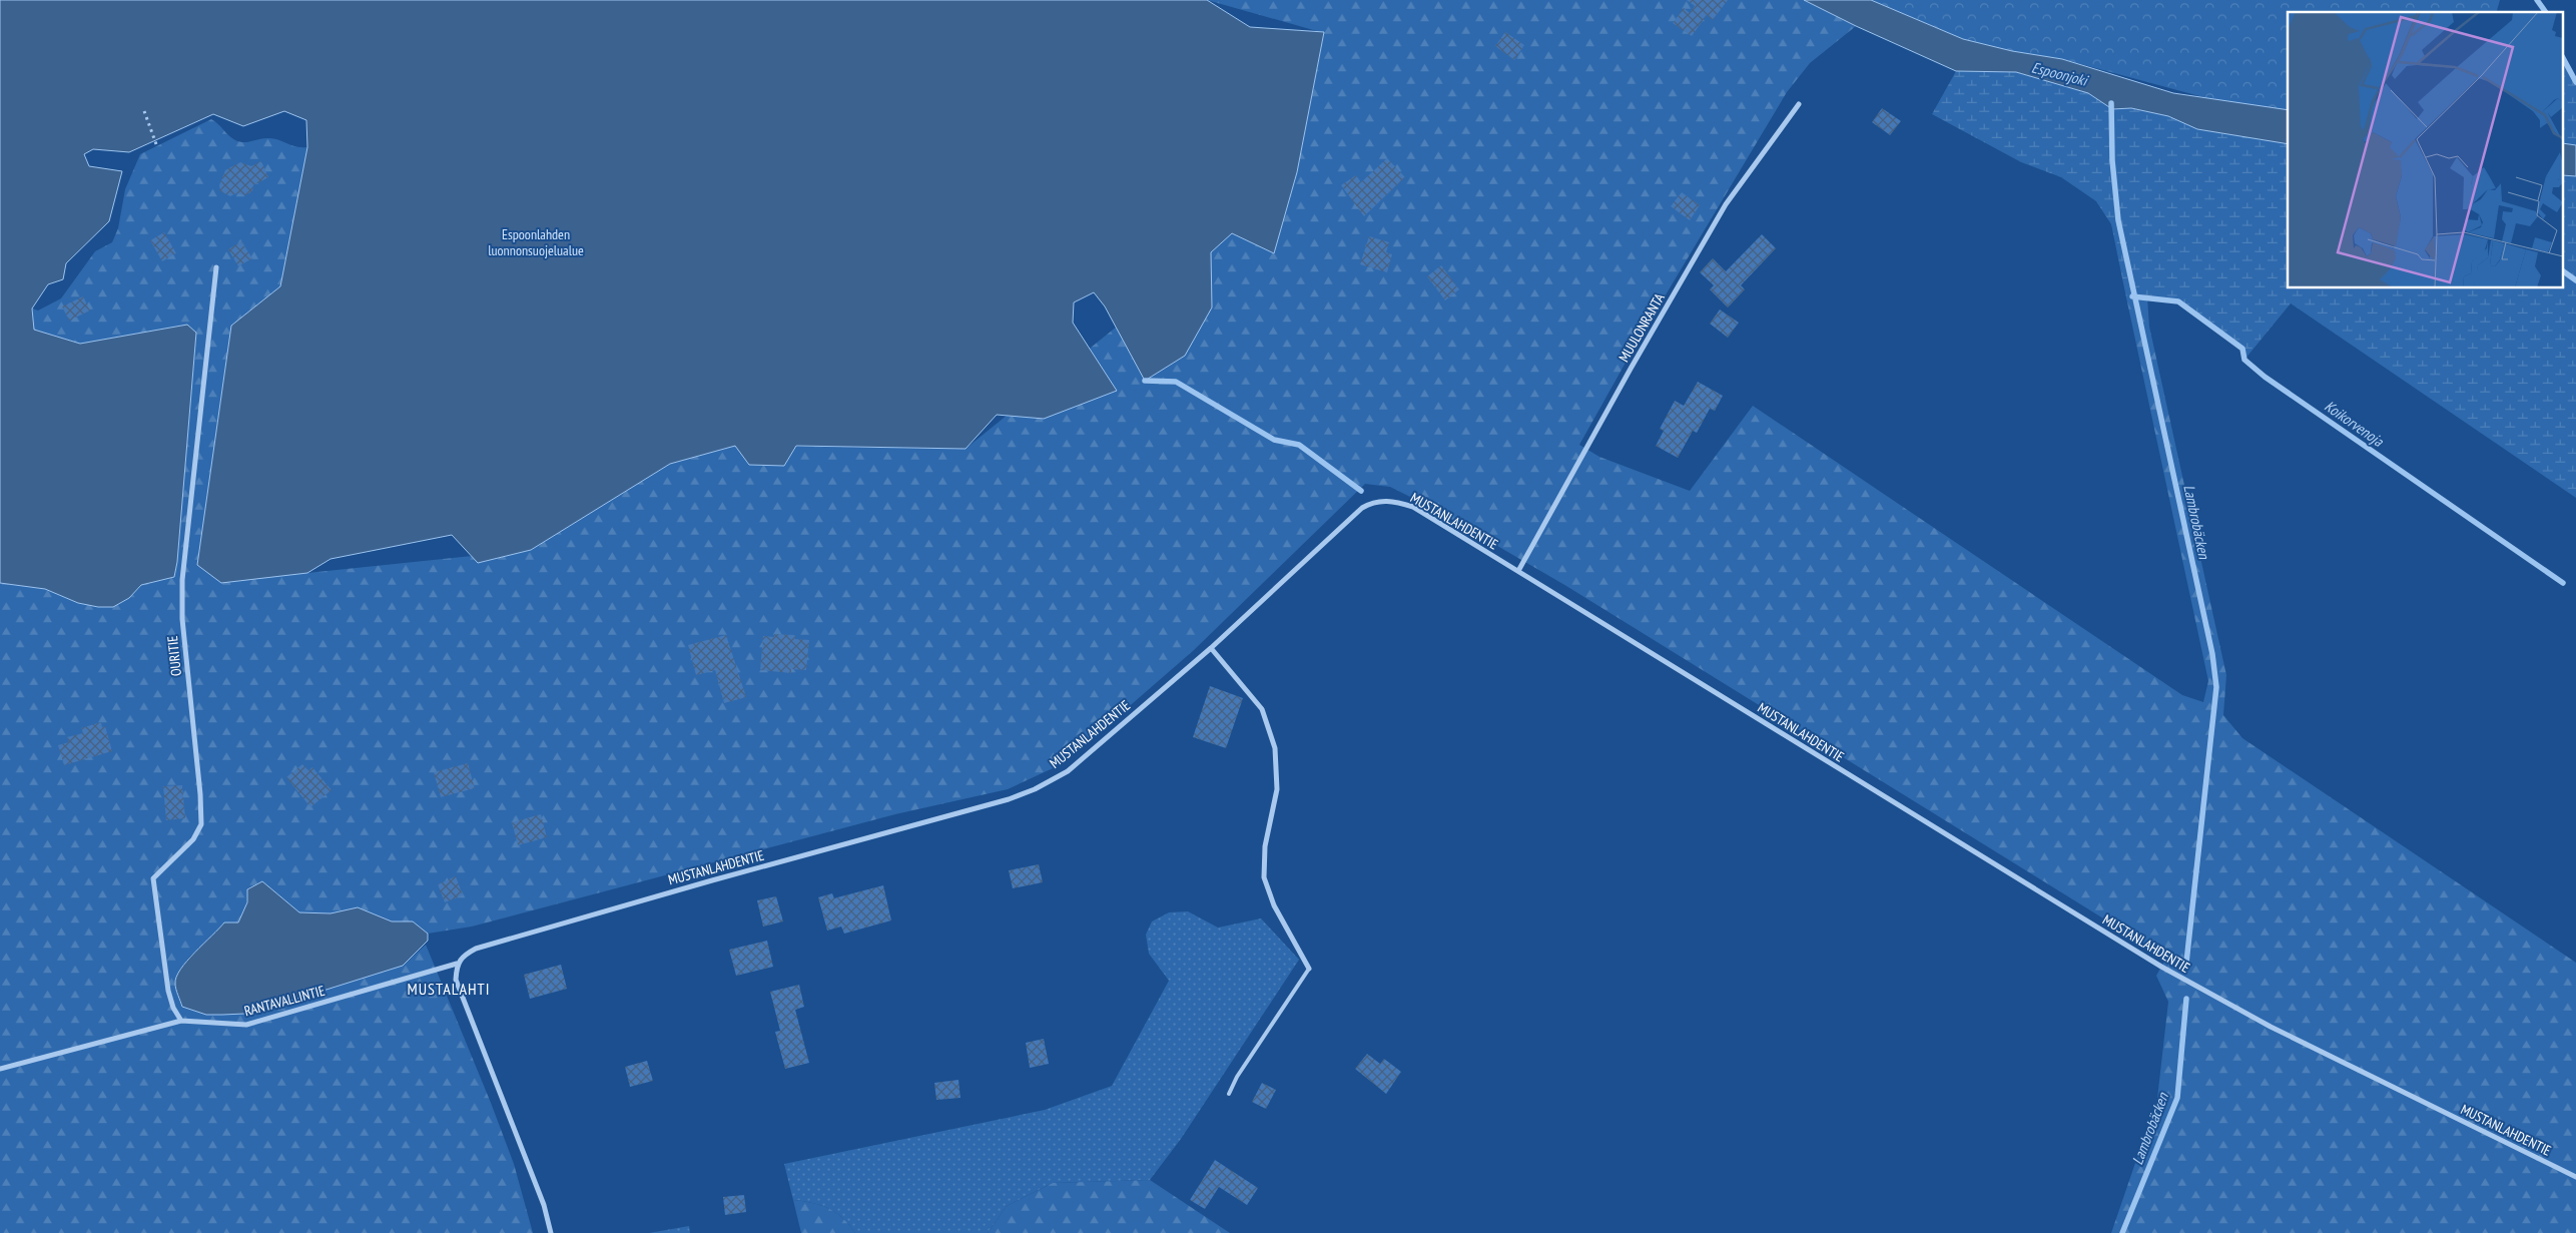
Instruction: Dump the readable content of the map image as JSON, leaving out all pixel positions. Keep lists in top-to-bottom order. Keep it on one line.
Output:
{"streets":{"street":["MUULONRANTA","MUSTANLAHDENTIE","OURITIE","RANTAVALLINTIE"]},"crossings":[["MUULONRANTA","MUSTANLAHDENTIE"],["MUSTANLAHDENTIE","RANTAVALLINTIE"],["OURITIE","RANTAVALLINTIE"]],"districts":["MUSTALAHTI"],"water":["Espoonjoki","Koikorvenoja","Lambrobäcken"],"parks":["Espoonlahden luonnonsuojelualue"]}
